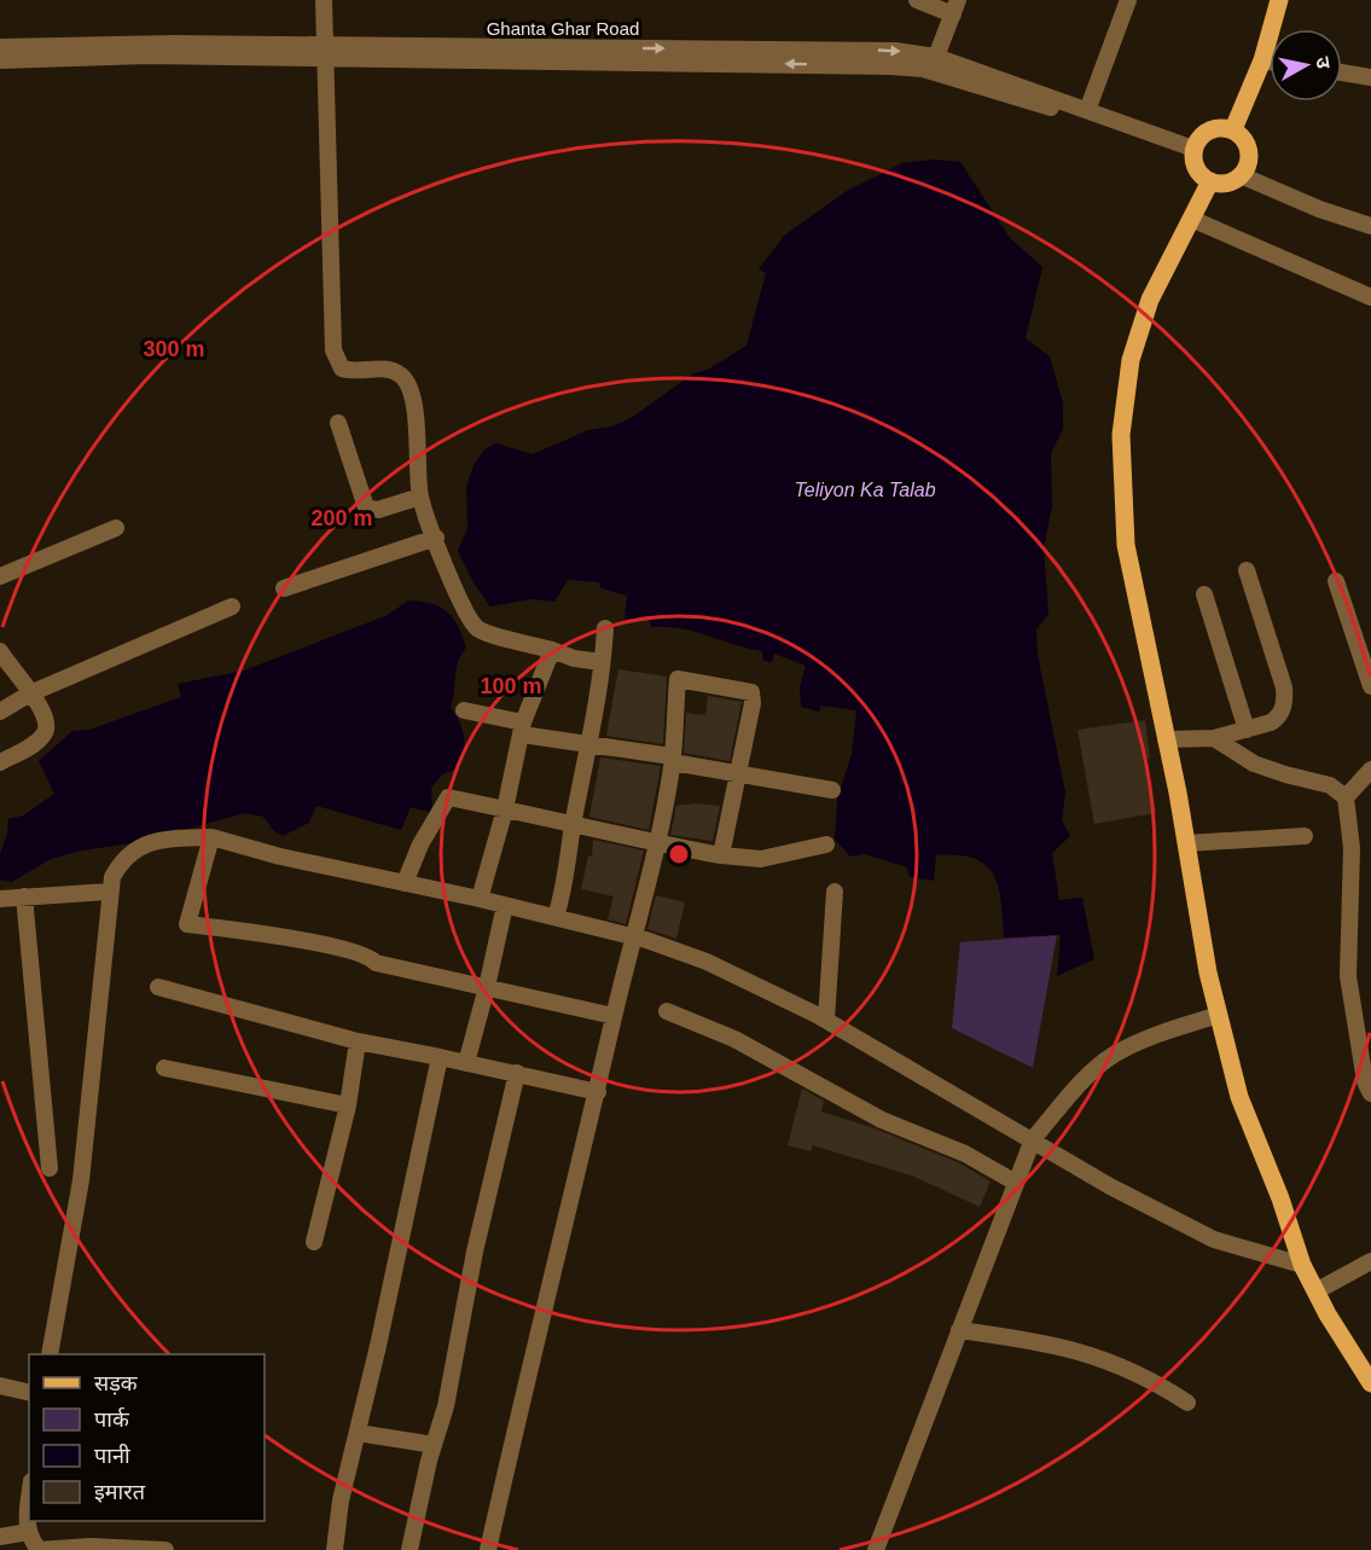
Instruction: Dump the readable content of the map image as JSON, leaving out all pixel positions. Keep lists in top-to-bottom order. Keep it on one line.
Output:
{"streets":{"street":["Ghanta Ghar Road"]},"water":["Teliyon Ka Talab"],"legend":["सड़क","पार्क","पानी","इमारत"],"north":"right","rings":["300 m","200 m","100 m"]}
